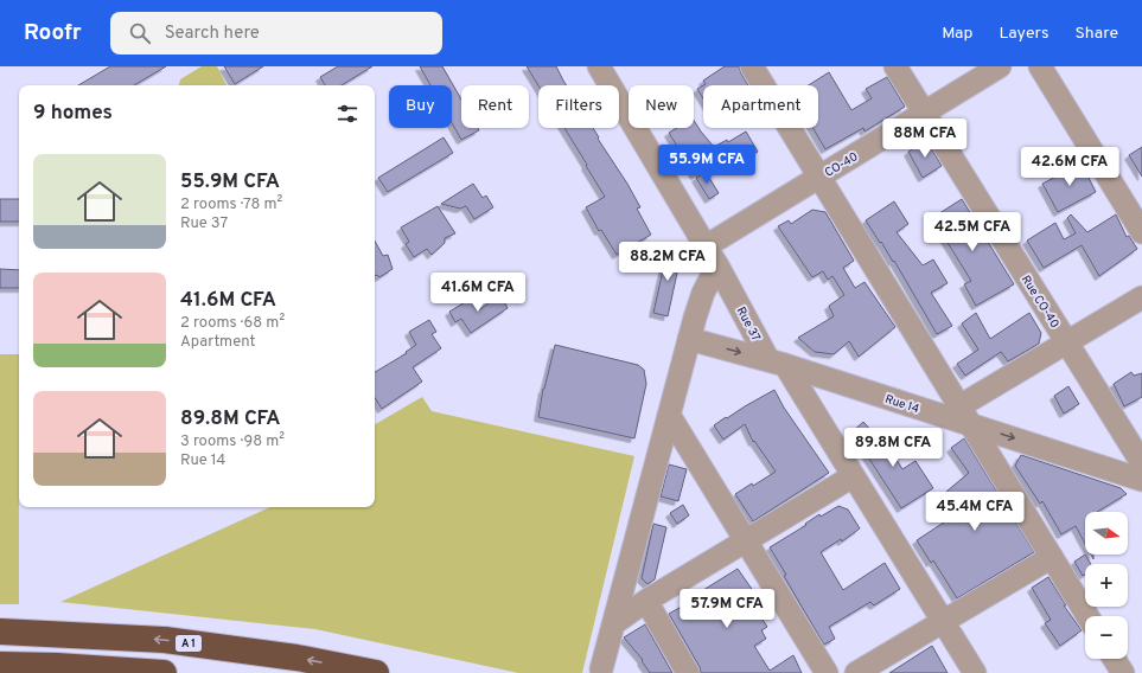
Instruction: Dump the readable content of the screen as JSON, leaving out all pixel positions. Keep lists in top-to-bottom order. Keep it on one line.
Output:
{"streets":{"highway":["A 1"],"street":["CO-40","Rue CO-40","Rue 37","Rue 14"]},"crossings":[["CO-40","Rue CO-40"],["CO-40","Rue 37"],["Rue 37","Rue 14"]],"one_way":["Rue 14"],"north":"right","page":{"header":"Roofr","search":"Search here","nav":["Map","Layers","Share"],"chip":["Buy","Rent","Filters","New","Apartment"],"heading":"9 homes","price":["88M CFA","55.9M CFA","42.6M CFA","42.5M CFA","88.2M CFA","41.6M CFA","89.8M CFA","45.4M CFA","57.9M CFA"],"list":[{"name":"55.9M CFA","note":"2 rooms · 78 m² · Rue 37"},{"name":"41.6M CFA","note":"2 rooms · 68 m² · Apartment"},{"name":"89.8M CFA","note":"3 rooms · 98 m² · Rue 14"}],"map_buttons":["+","−"]}}
